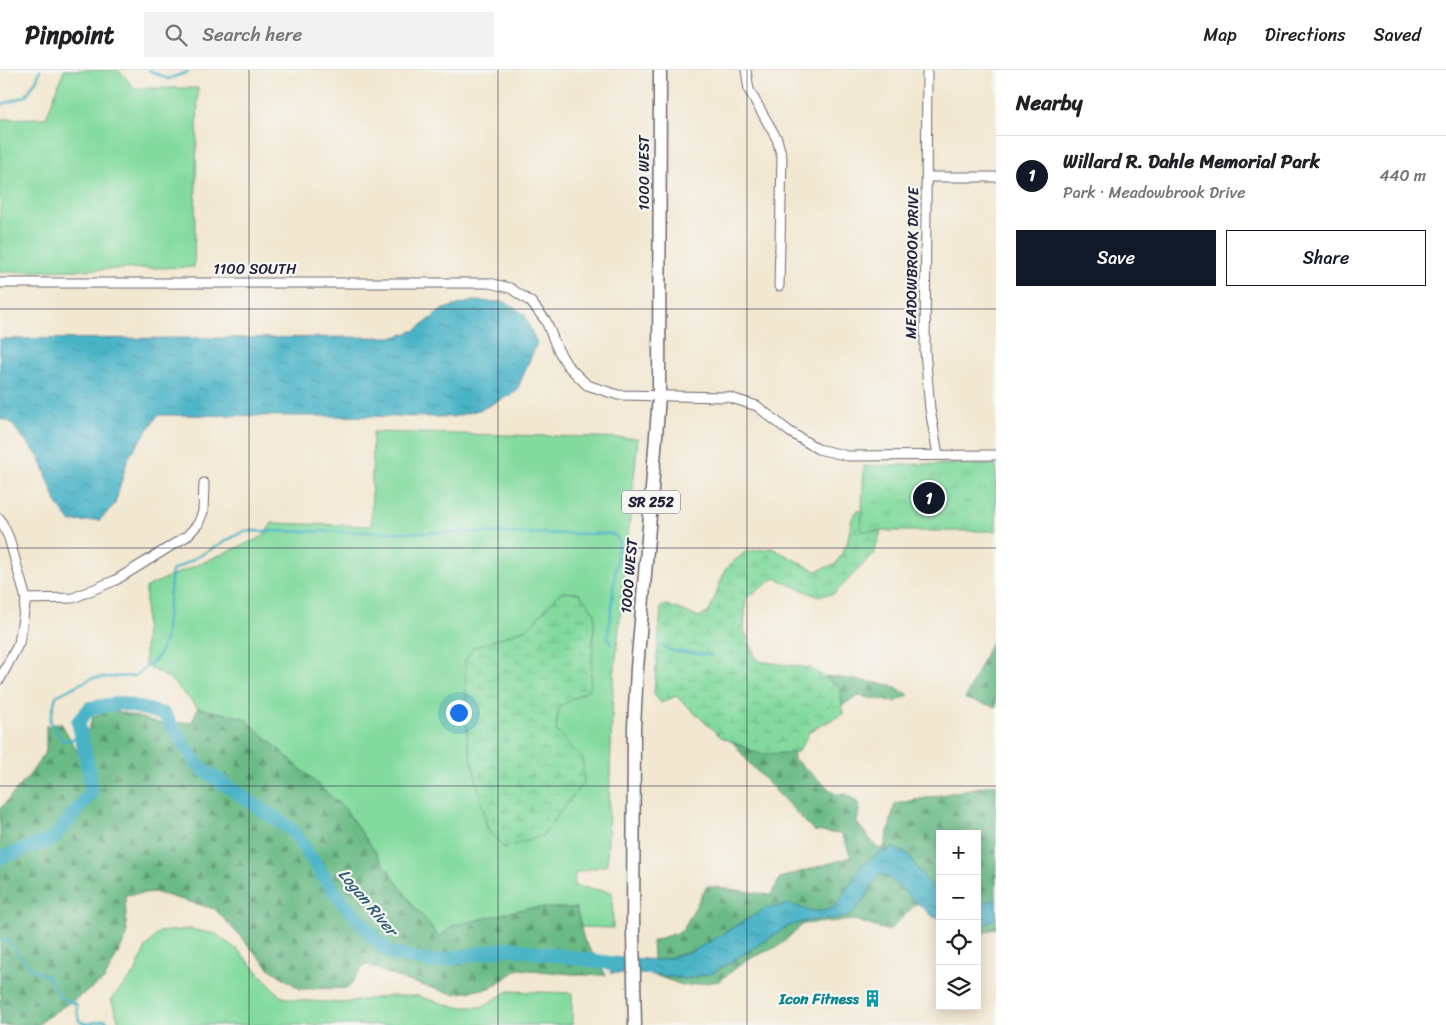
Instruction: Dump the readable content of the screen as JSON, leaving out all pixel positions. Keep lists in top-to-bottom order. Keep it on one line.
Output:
{"streets":{"main road":["1000 WEST","SR 252"],"street":["MEADOWBROOK DRIVE","1100 SOUTH"]},"crossings":[["1000 WEST","1100 SOUTH"]],"water":["Logan River"],"places":{"building":["Icon Fitness"]},"page":{"header":"Pinpoint","search":"Search here","nav":["Map","Directions","Saved"],"heading":"Nearby","list":[{"mark":"1","name":"Willard R. Dahle Memorial Park","note":"Park · Meadowbrook Drive","value":"440 m"}],"buttons":["Save","Share"],"pins":"1","map_buttons":["+","−"]}}
